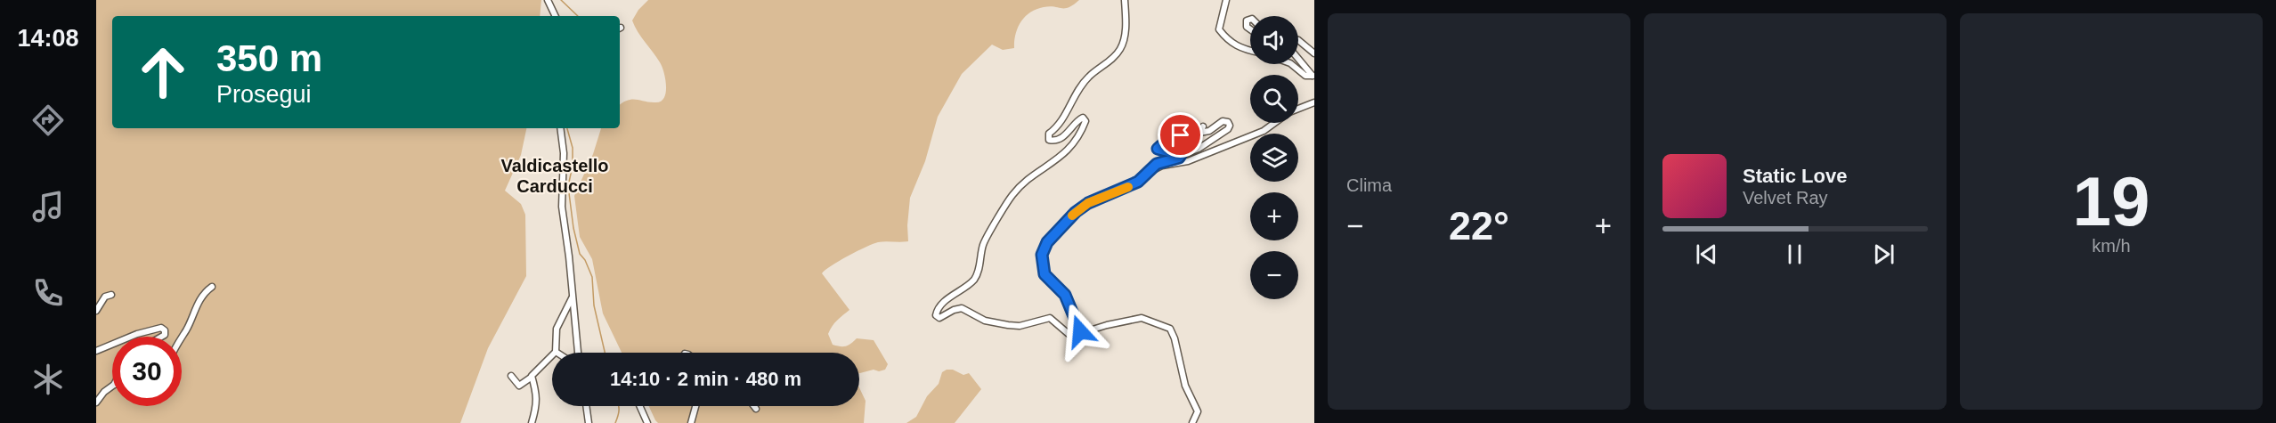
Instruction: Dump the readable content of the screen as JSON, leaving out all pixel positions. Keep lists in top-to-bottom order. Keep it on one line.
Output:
{"districts":["Valdicastello Carducci"],"page":{"tabs":"14:08","tile":["Clima",["19","km/h"]],"map_buttons":["+","−"],"turn":["350 m","Prosegui"],"song":["Static Love","Velvet Ray"],"heat":["−","22°","+"],"limit":"30","trip":"14:10 · 2 min · 480 m"}}
